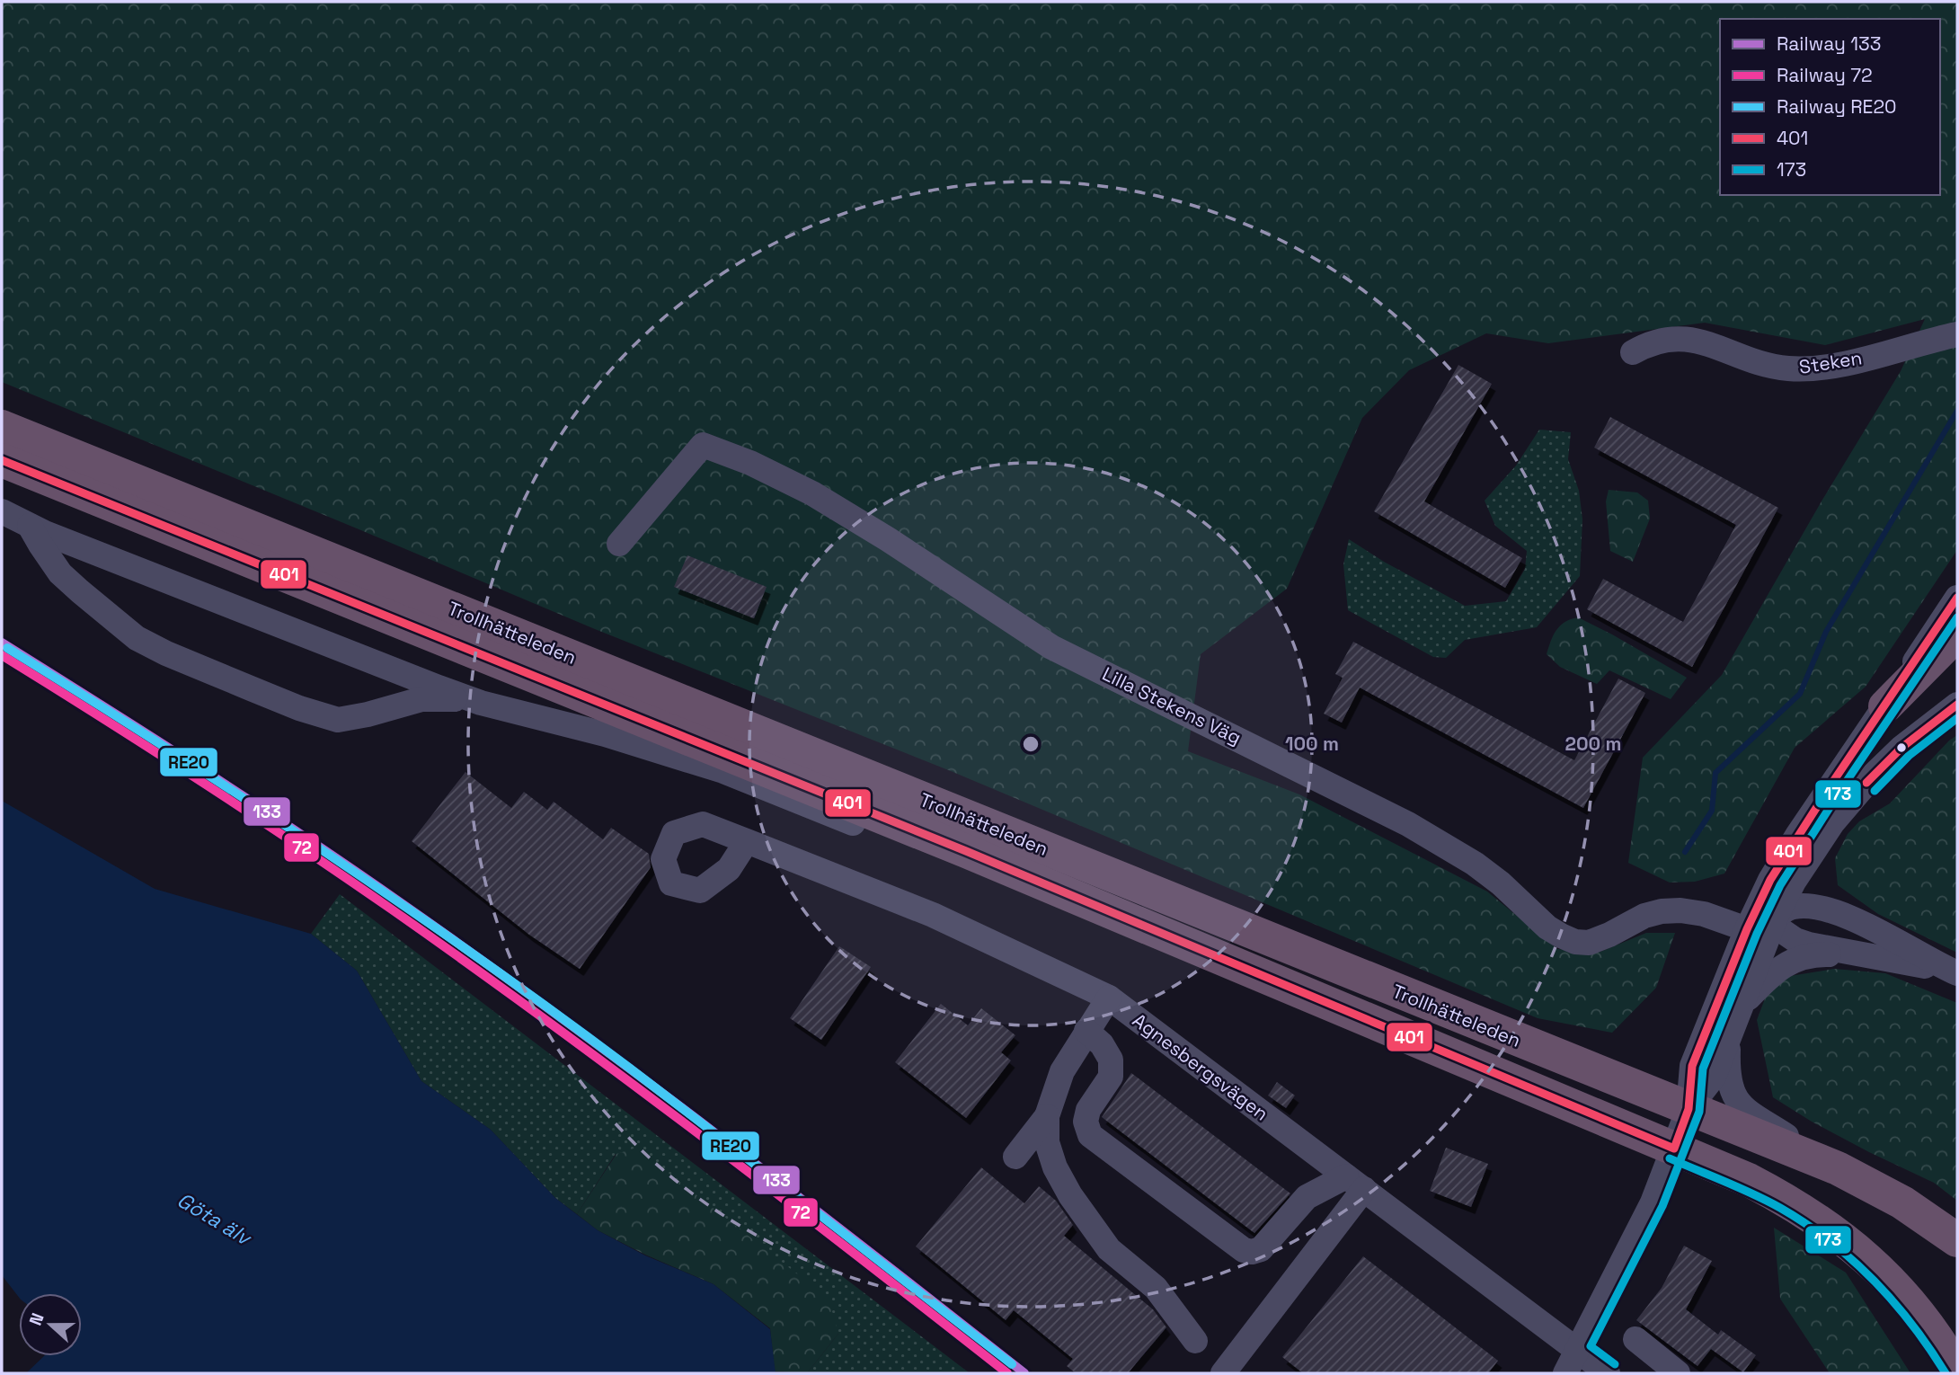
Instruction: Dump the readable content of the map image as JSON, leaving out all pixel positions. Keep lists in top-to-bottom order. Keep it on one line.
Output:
{"streets":{"highway":["Trollhätteleden"],"street":["Steken","Lilla Stekens Väg","Agnesbergsvägen"]},"water":["Göta älv"],"lines":["transit line 401","transit line 173","rail line 133","rail line RE20","rail line 72"],"legend":["Railway 133","Railway 72","Railway RE20","401","173"],"north":"left","rings":["100 m","200 m"]}
